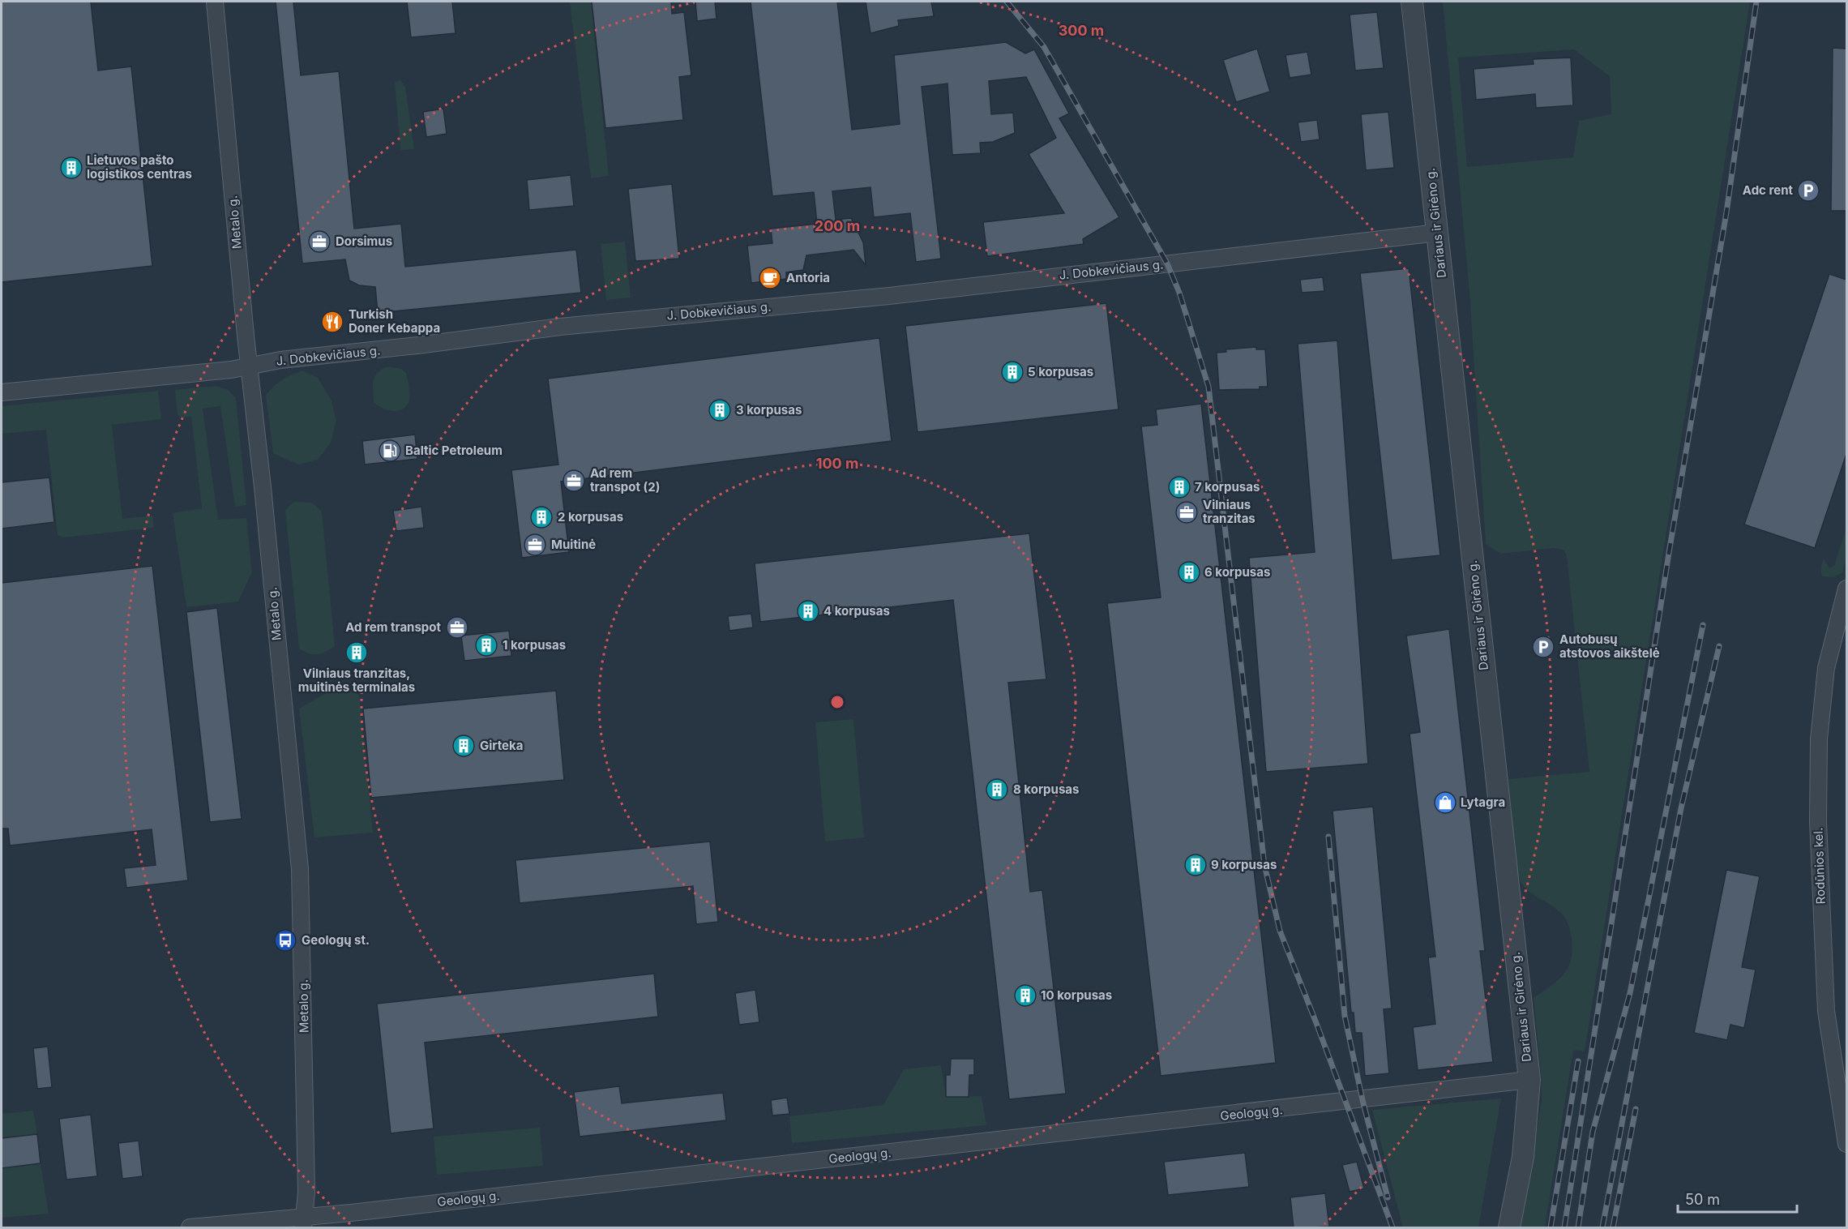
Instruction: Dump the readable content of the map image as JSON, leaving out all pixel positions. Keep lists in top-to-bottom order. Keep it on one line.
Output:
{"streets":{"street":["Metalo g.","Dariaus ir Girėno g.","J. Dobkevičiaus g.","Rodūnios kel.","Geologų g."]},"crossings":[["Metalo g.","J. Dobkevičiaus g."],["Metalo g.","Geologų g."],["Dariaus ir Girėno g.","J. Dobkevičiaus g."],["Dariaus ir Girėno g.","Geologų g."]],"places":{"building":["Lietuvos pašto logistikos centras","5 korpusas","3 korpusas","7 korpusas","2 korpusas","6 korpusas","4 korpusas","1 korpusas","Vilniaus tranzitas, muitinės terminalas","Girteka","8 korpusas","9 korpusas","10 korpusas"],"parking":["Adc rent","Autobusų atstovos aikštelė"],"office":["Dorsimus","Ad rem transpot (2)","Vilniaus tranzitas","Muitinė","Ad rem transpot"],"cafe":["Antoria"],"restaurant":["Turkish Doner Kebappa"],"fuel station":["Baltic Petroleum"],"shop":["Lytagra"],"bus stop":["Geologų st."]},"scale_bar":"50 m","rings":["300 m","200 m","100 m"]}
